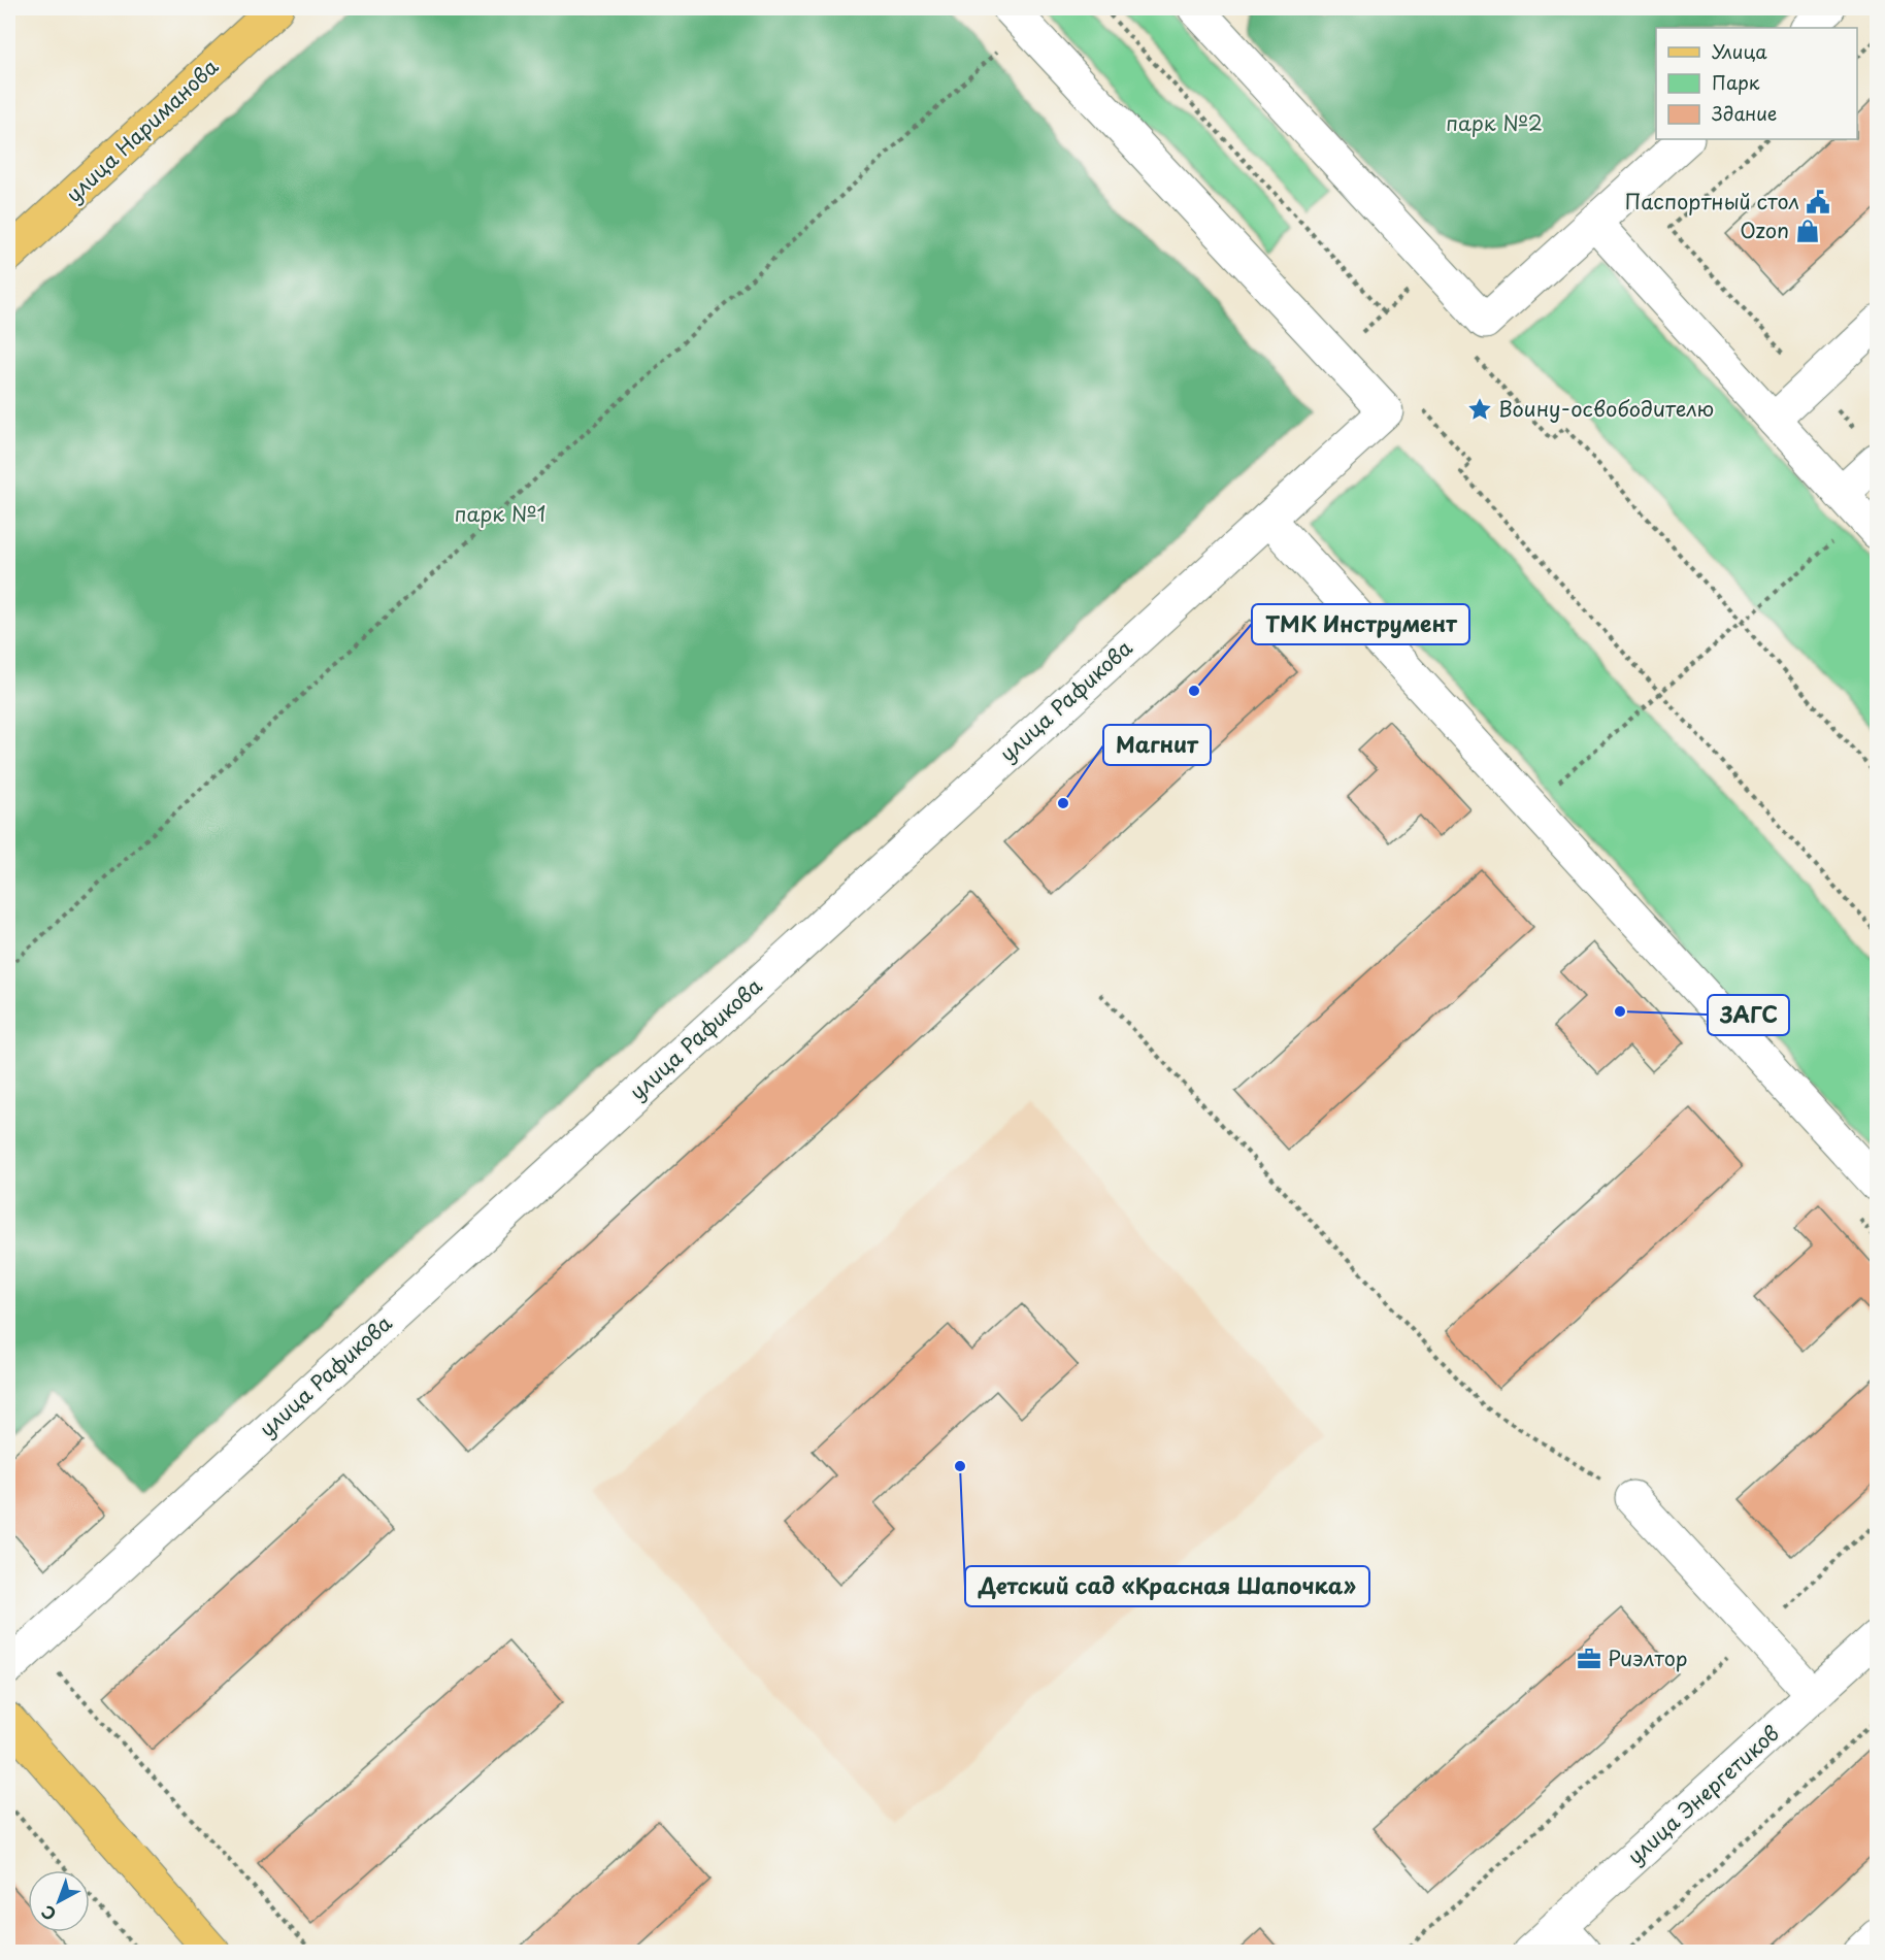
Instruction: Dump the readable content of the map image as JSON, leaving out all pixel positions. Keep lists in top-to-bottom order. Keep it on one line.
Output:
{"streets":{"main road":["улица Нариманова"],"street":["улица Рафикова","улица Энергетиков"]},"parks":["парк №2","парк №1"],"places":{"public building":["Паспортный стол"],"shop":["Ozon"],"place":["Воину-освободителю"],"other":["ТМК Инструмент","Магнит","ЗАГС","Детский сад «Красная Шапочка»"],"office":["Риэлтор"]},"legend":["Улица","Парк","Здание"],"north":"bottom left"}
